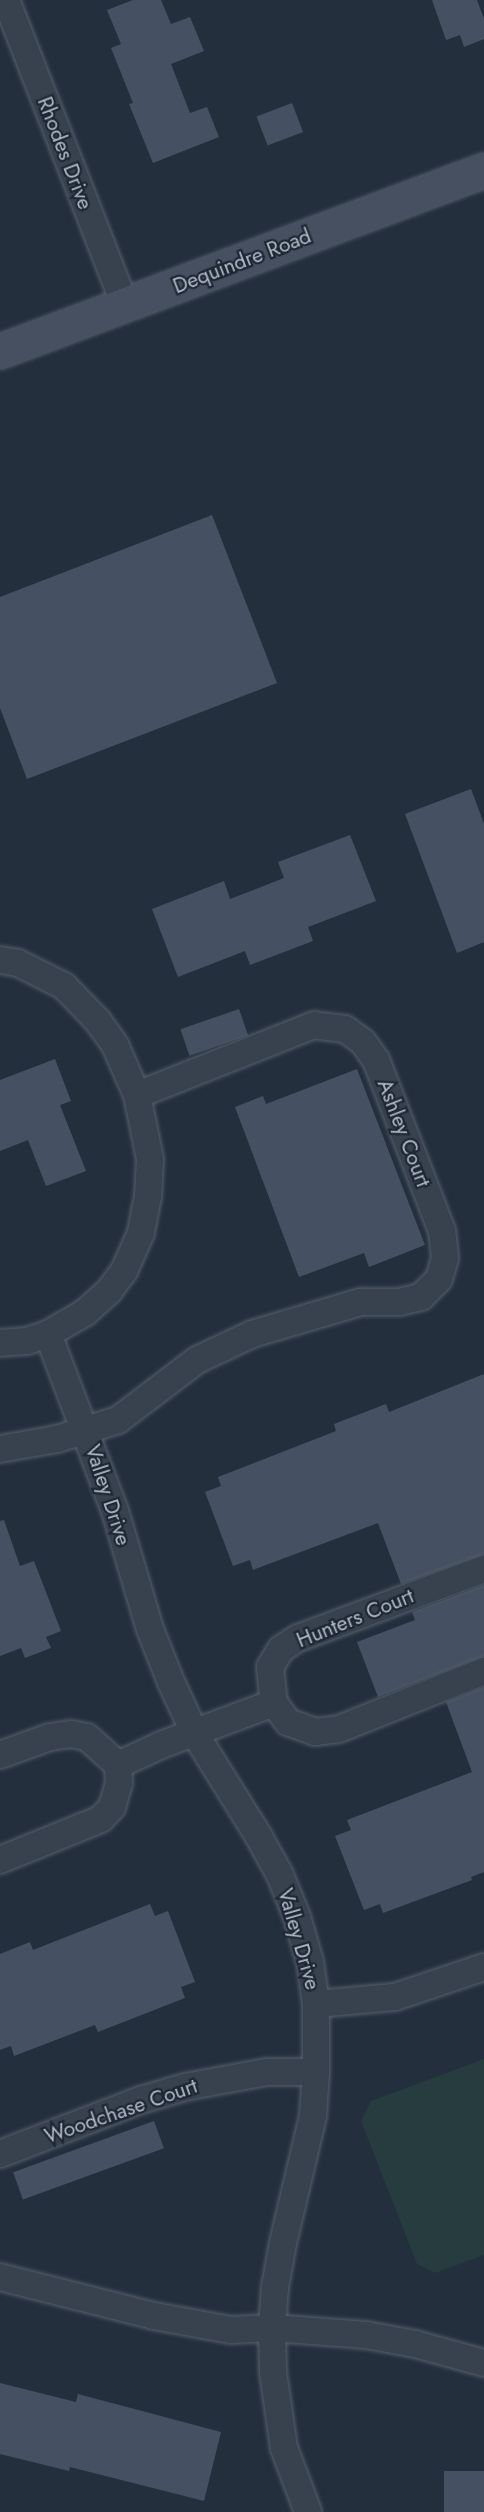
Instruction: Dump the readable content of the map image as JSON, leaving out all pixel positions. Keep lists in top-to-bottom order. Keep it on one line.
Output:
{"streets":{"main road":["Dequindre Road"],"street":["Rhodes Drive","Ashley Court","Valley Drive","Hunters Court","Woodchase Court"]},"crossings":[["Rhodes Drive","Dequindre Road"],["Ashley Court","Valley Drive"],["Valley Drive","Woodchase Court"]]}
